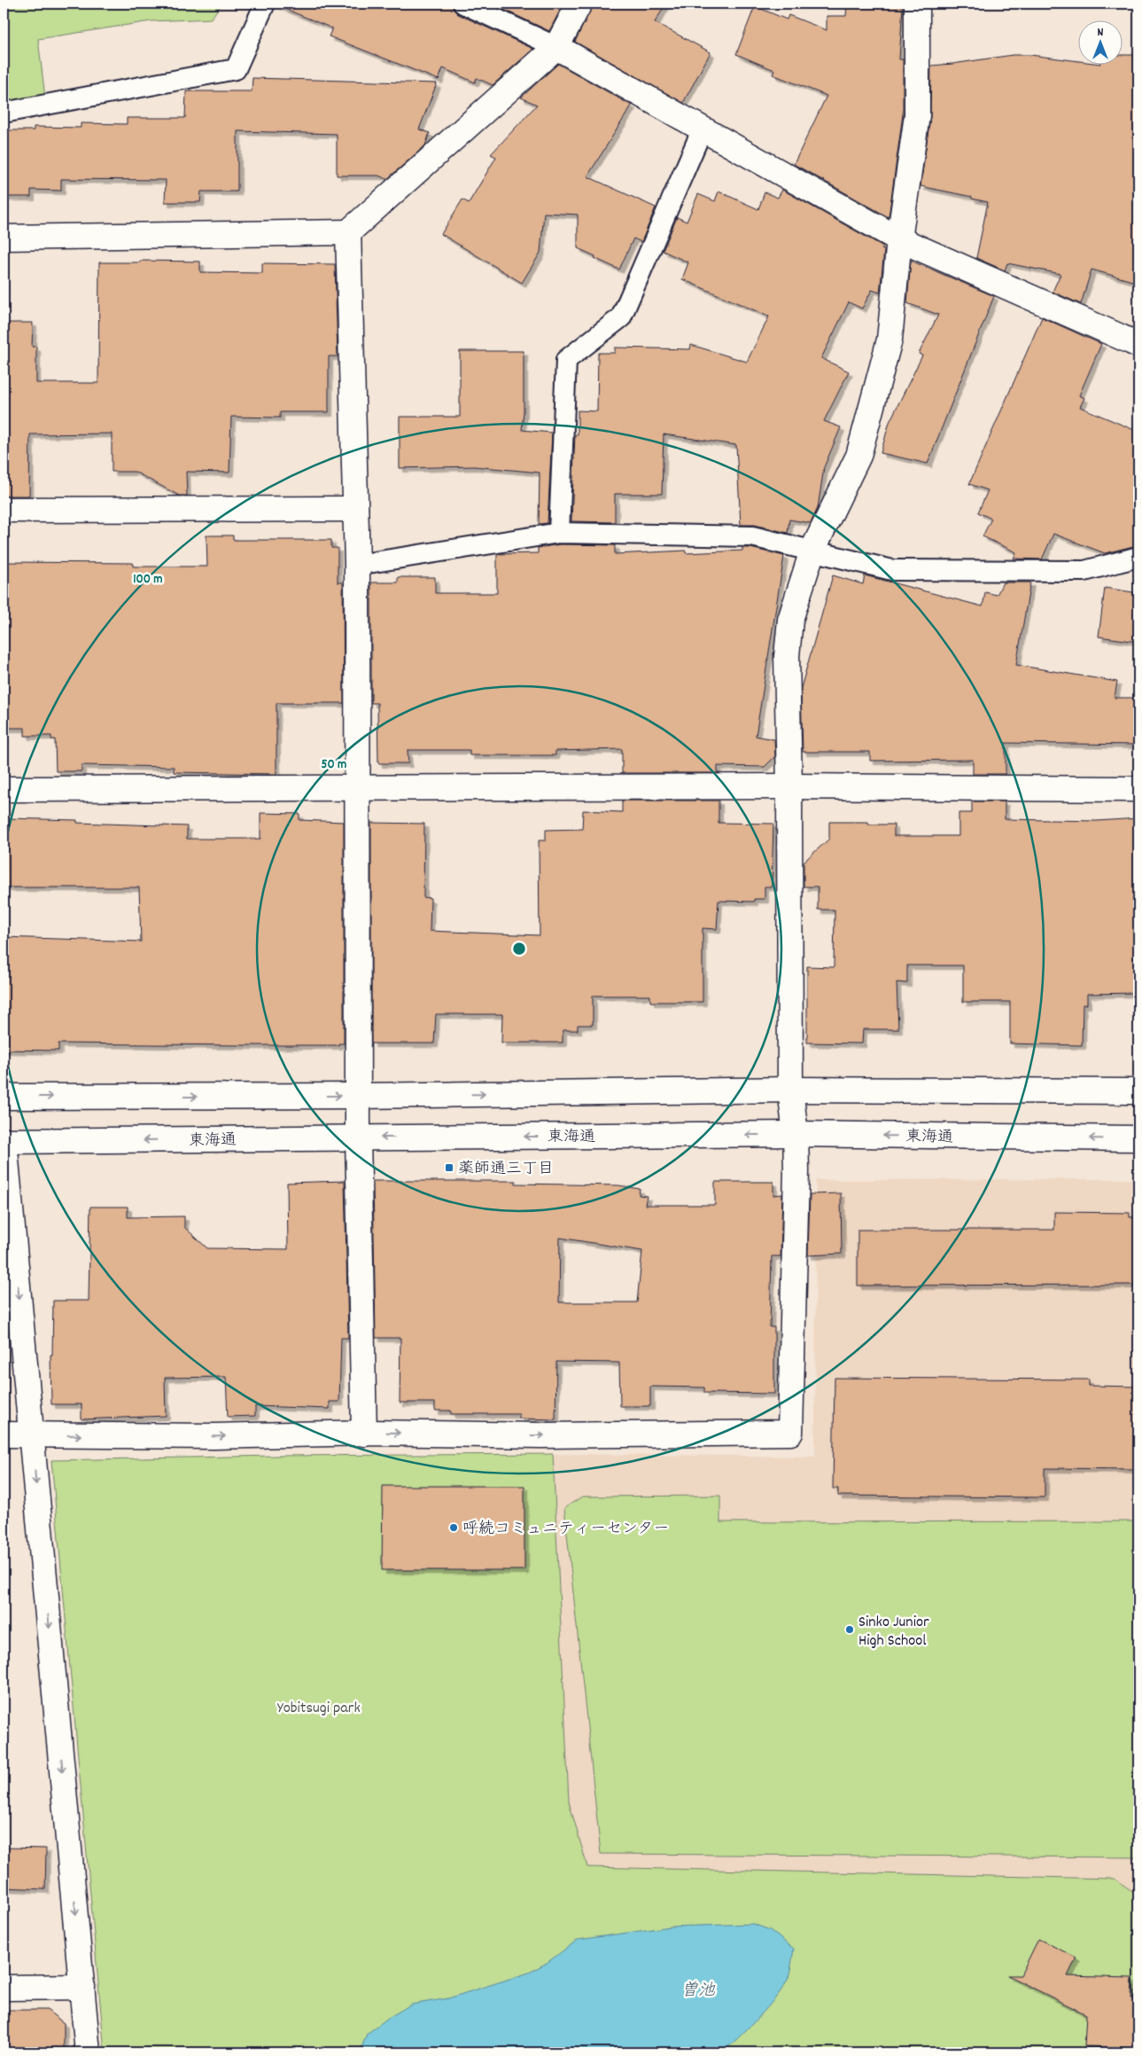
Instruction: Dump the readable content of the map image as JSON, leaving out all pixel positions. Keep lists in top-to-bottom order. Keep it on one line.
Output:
{"streets":{"street":["東海通"]},"water":["曽池"],"parks":["Yobitsugi park"],"places":{"transit":["薬師通三丁目"],"other":["呼続コミュニティーセンター","Sinko Junior High School"]},"north":"top","rings":["100 m","50 m"]}
